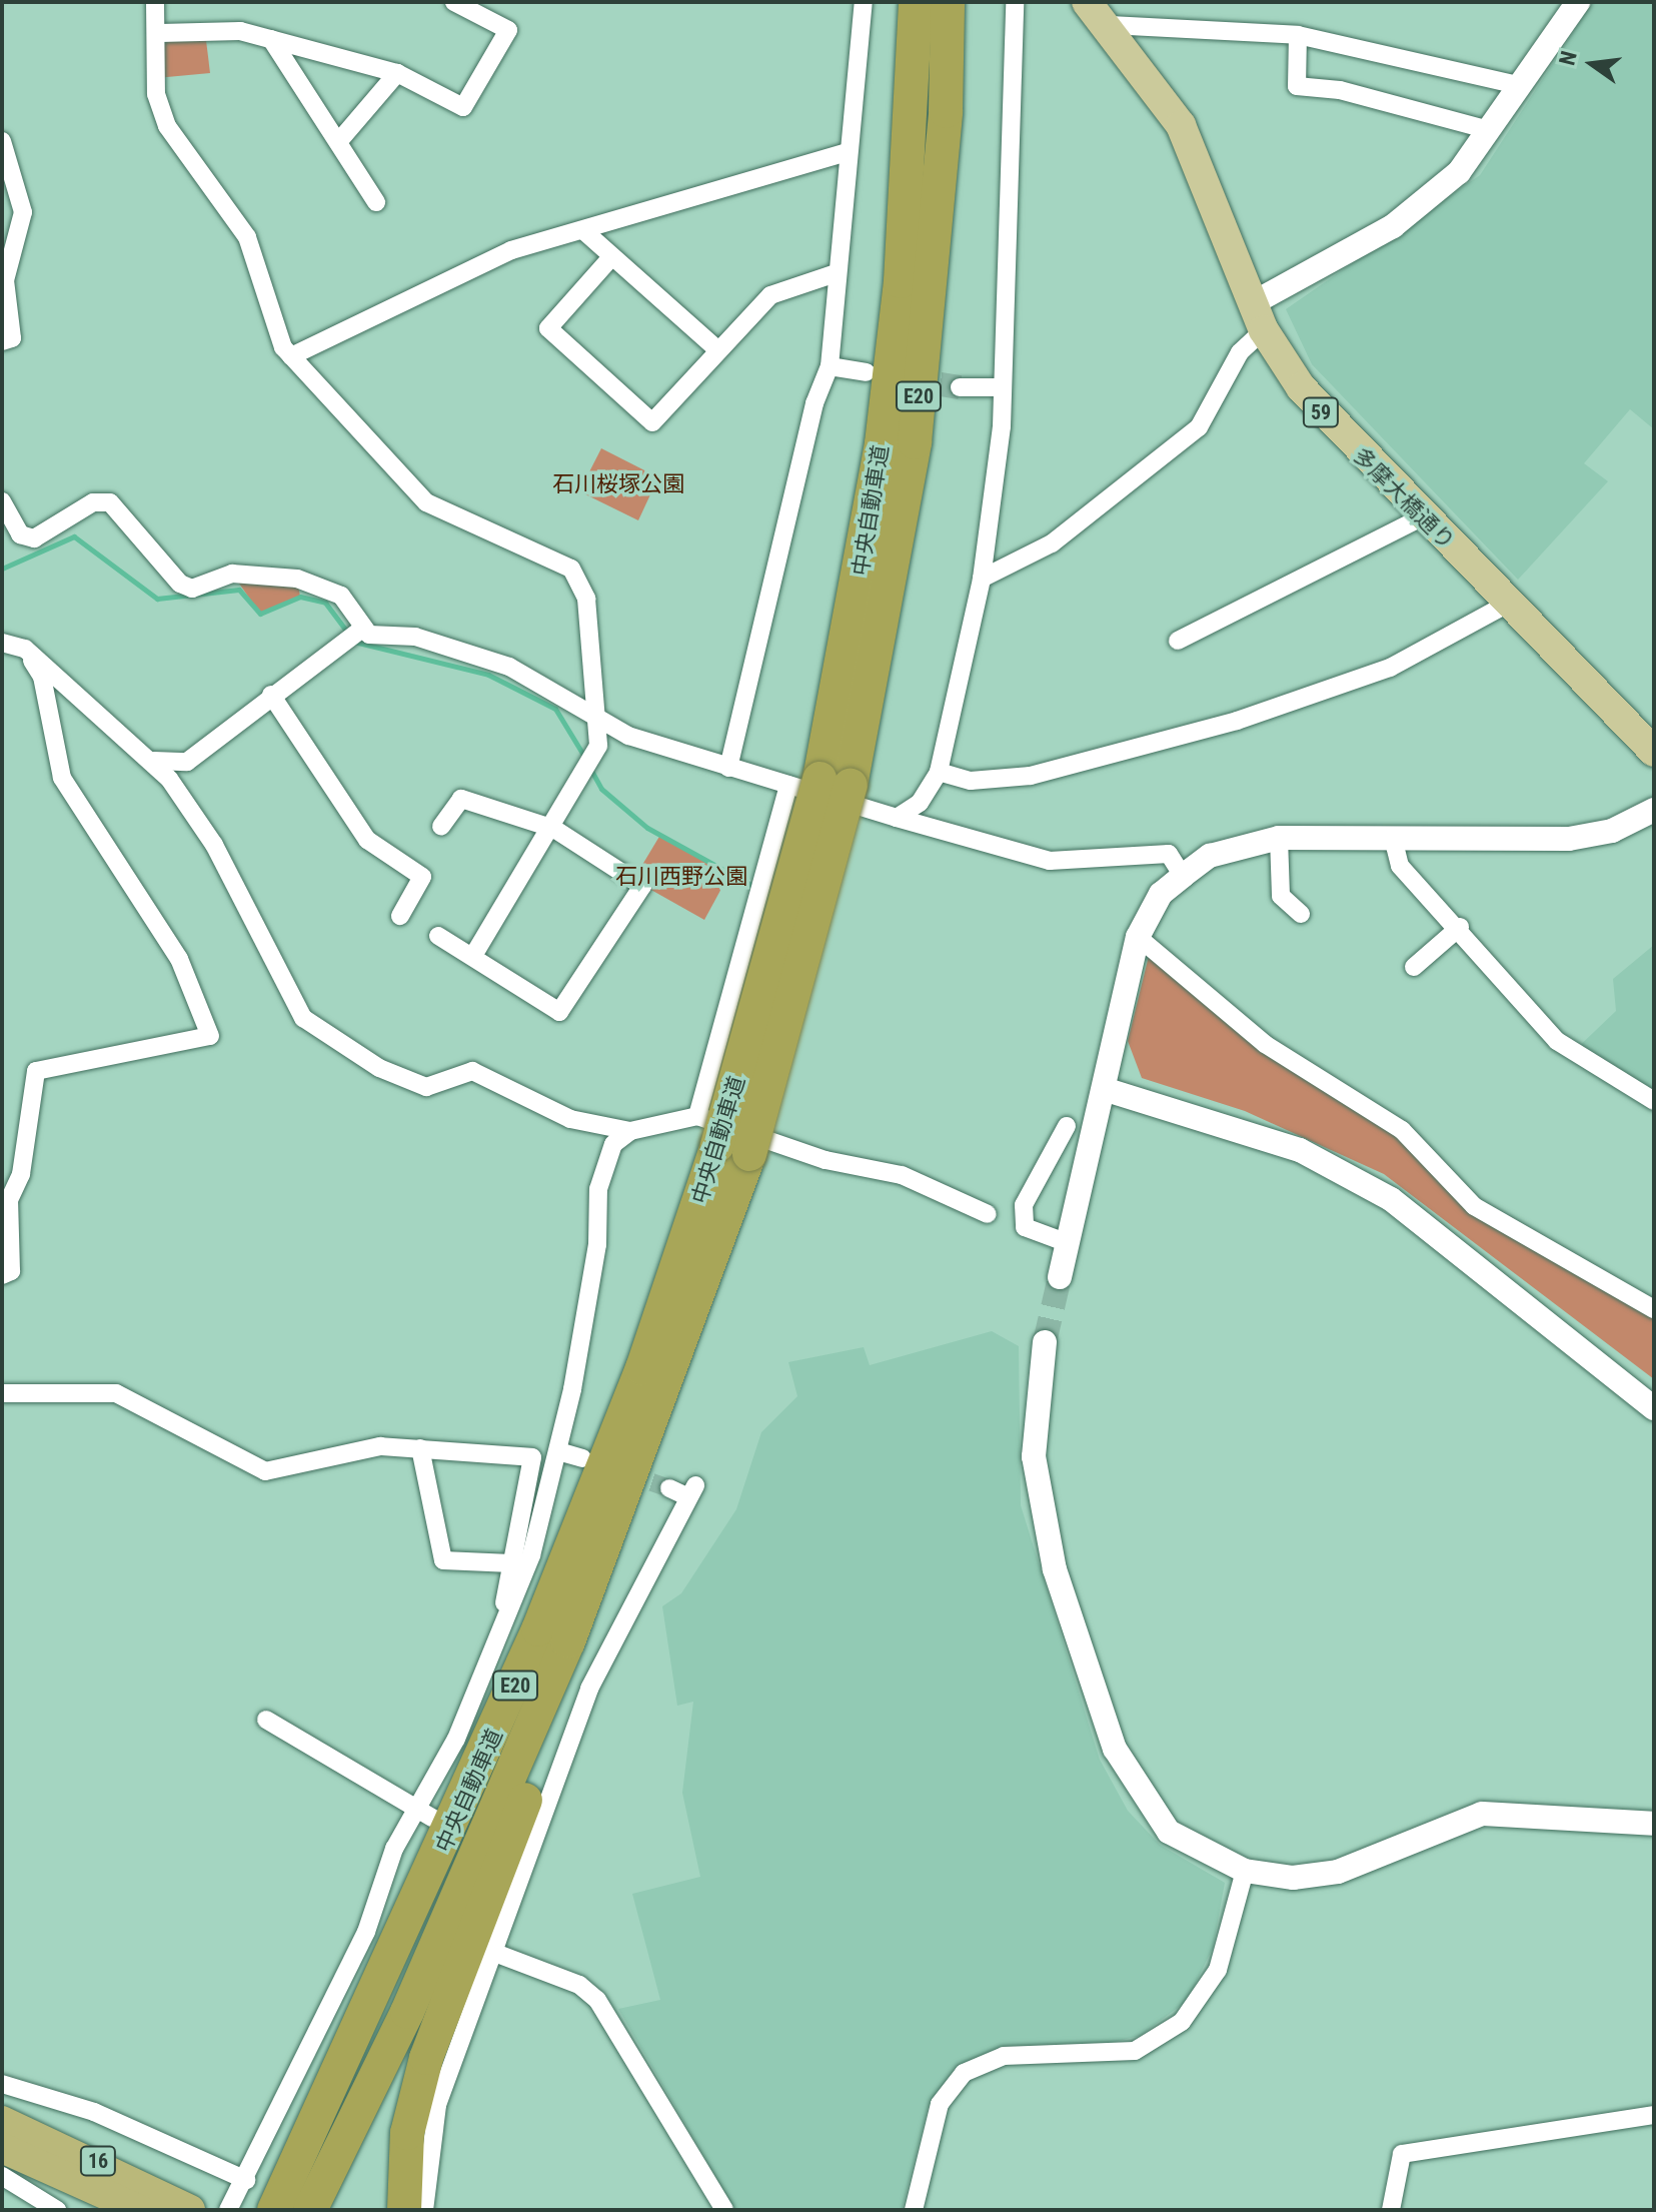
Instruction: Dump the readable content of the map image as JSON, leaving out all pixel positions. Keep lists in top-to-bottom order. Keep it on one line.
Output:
{"streets":{"highway":["E20","中央自動車道","16"],"main road":["59","多摩大橋通り"]},"parks":["石川桜塚公園","石川西野公園"],"north":"left"}
